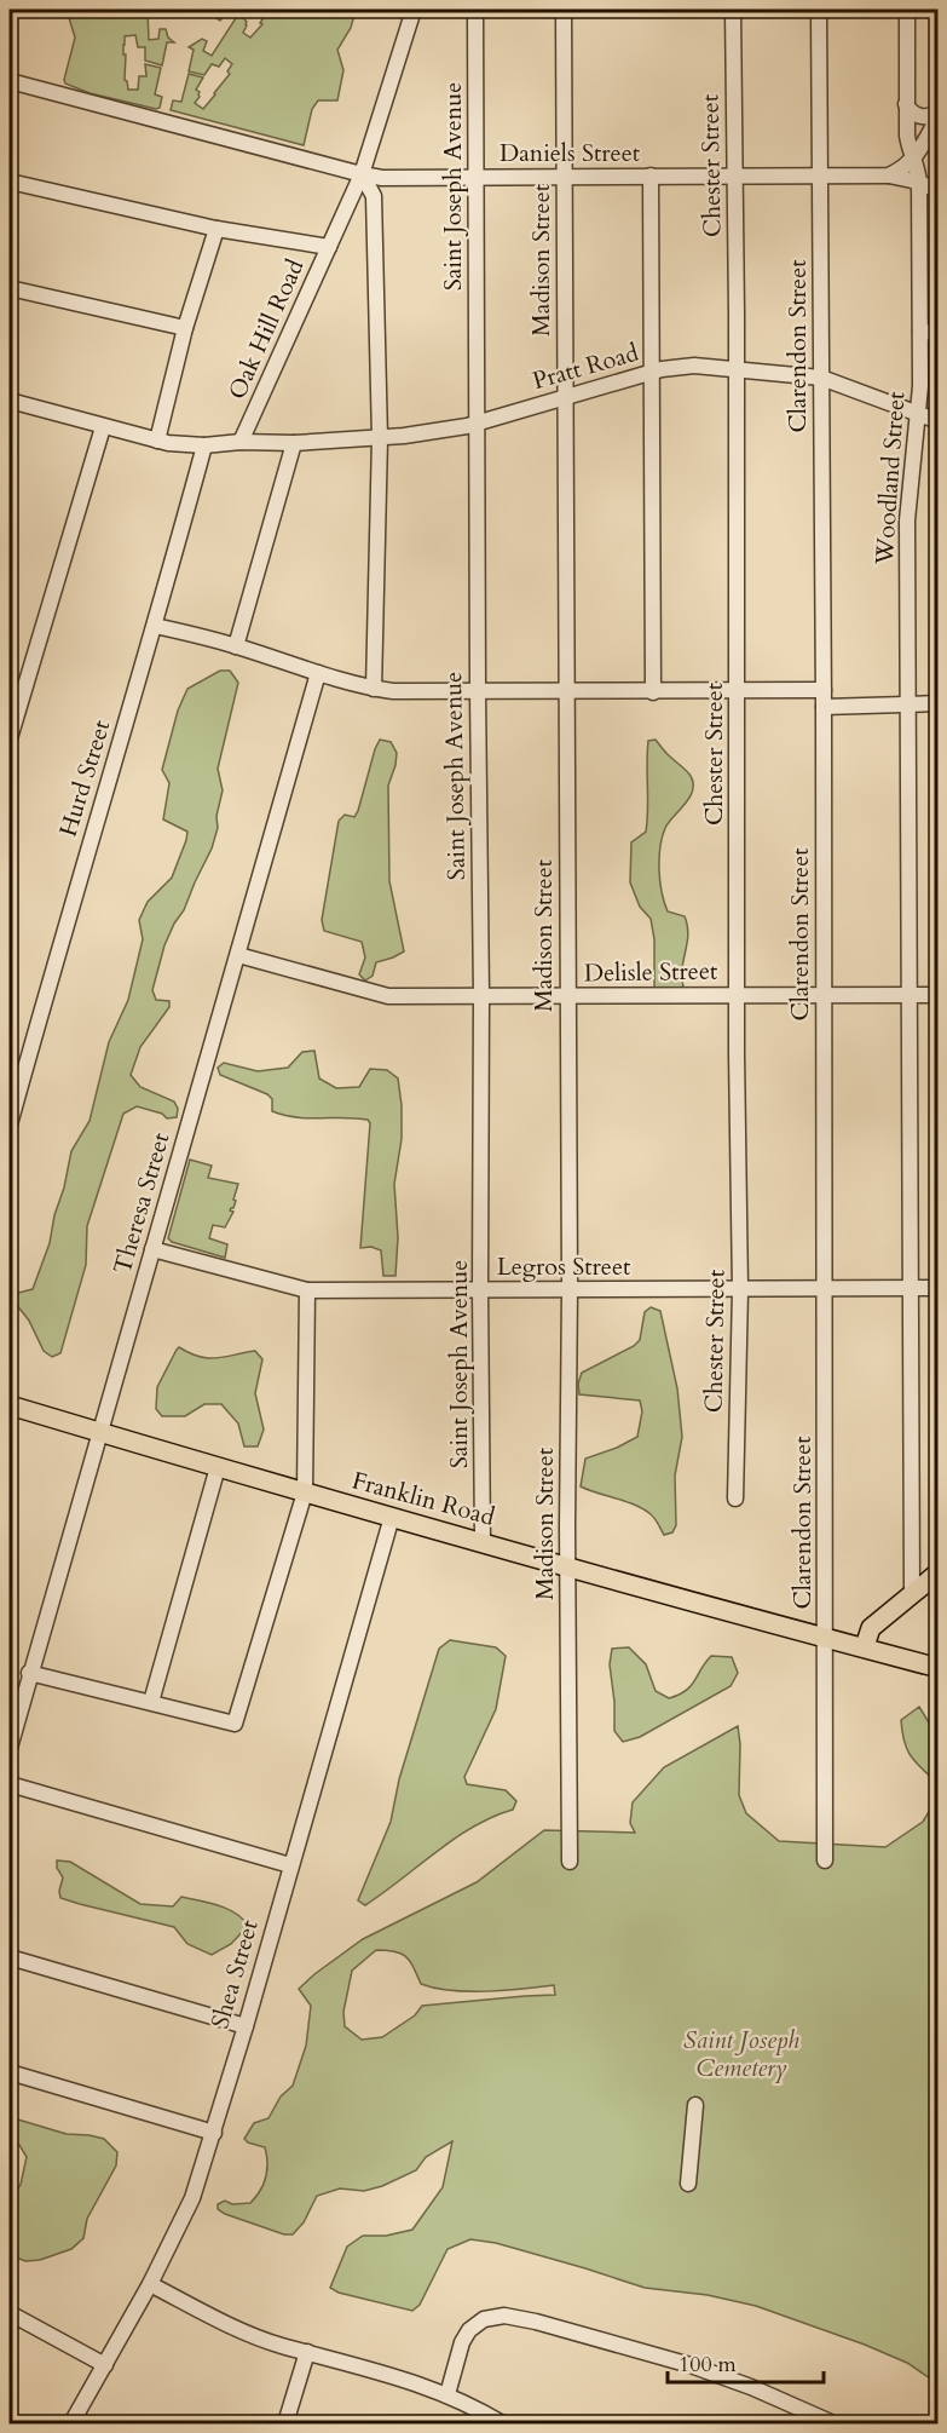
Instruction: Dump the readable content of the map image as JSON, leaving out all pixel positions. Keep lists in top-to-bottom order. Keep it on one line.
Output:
{"streets":{"main road":["Franklin Road"],"street":["Daniels Street","Chester Street","Saint Joseph Avenue","Madison Street","Oak Hill Road","Clarendon Street","Pratt Road","Woodland Street","Hurd Street","Delisle Street","Theresa Street","Legros Street","Shea Street"]},"crossings":[["Daniels Street","Chester Street"],["Daniels Street","Saint Joseph Avenue"],["Daniels Street","Madison Street"],["Daniels Street","Oak Hill Road"],["Daniels Street","Clarendon Street"],["Daniels Street","Woodland Street"],["Chester Street","Pratt Road"],["Chester Street","Delisle Street"],["Chester Street","Legros Street"],["Saint Joseph Avenue","Pratt Road"],["Saint Joseph Avenue","Delisle Street"],["Saint Joseph Avenue","Legros Street"],["Saint Joseph Avenue","Franklin Road"],["Madison Street","Pratt Road"],["Madison Street","Delisle Street"],["Madison Street","Legros Street"],["Madison Street","Franklin Road"],["Oak Hill Road","Pratt Road"],["Clarendon Street","Pratt Road"],["Clarendon Street","Delisle Street"],["Clarendon Street","Legros Street"],["Clarendon Street","Franklin Road"],["Pratt Road","Woodland Street"],["Woodland Street","Delisle Street"],["Woodland Street","Legros Street"],["Delisle Street","Theresa Street"],["Theresa Street","Legros Street"],["Theresa Street","Franklin Road"],["Franklin Road","Shea Street"]],"parks":["Saint Joseph Cemetery"],"scale_bar":"100 m"}
